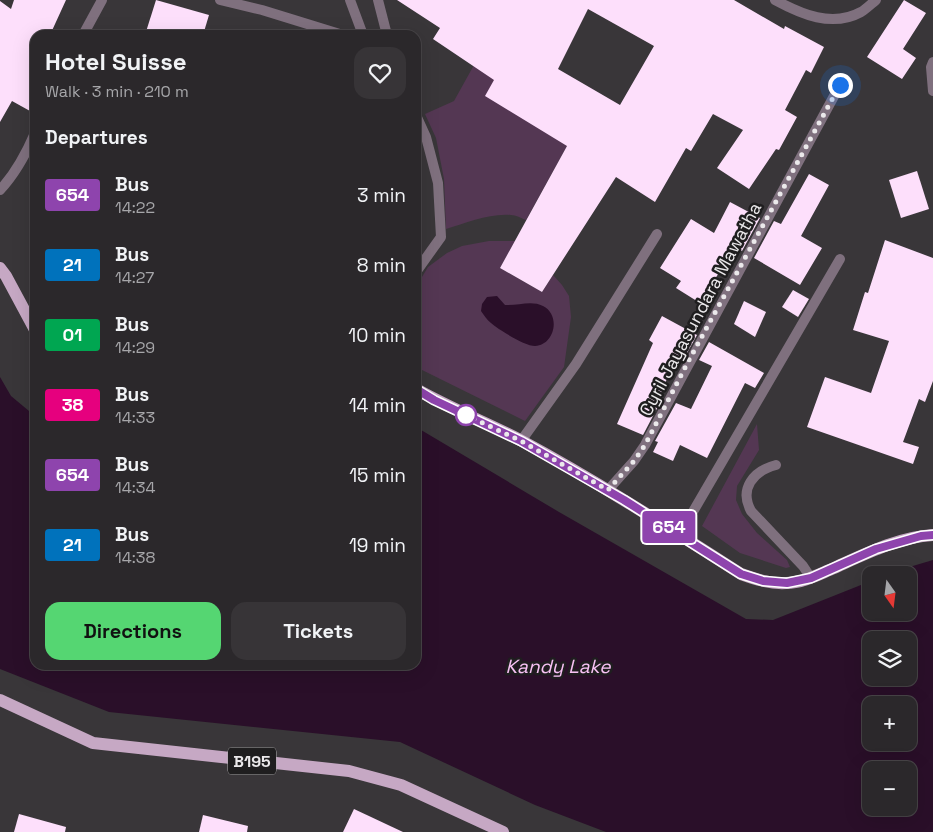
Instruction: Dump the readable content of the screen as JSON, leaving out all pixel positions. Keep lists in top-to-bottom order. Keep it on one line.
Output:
{"streets":{"main road":["B195"],"street":["Cyril Jayasundara Mawatha"]},"water":["Kandy Lake"],"lines":["bus line 654"],"north":"bottom","page":{"on_map":"654","heading":[["Hotel Suisse","Walk · 3 min · 210 m"],"Departures"],"list":[{"mark":"654","name":"Bus","note":"14:22","value":"3 min"},{"mark":"21","name":"Bus","note":"14:27","value":"8 min"},{"mark":"01","name":"Bus","note":"14:29","value":"10 min"},{"mark":"38","name":"Bus","note":"14:33","value":"14 min"},{"mark":"654","name":"Bus","note":"14:34","value":"15 min"},{"mark":"21","name":"Bus","note":"14:38","value":"19 min"}],"map_buttons":["+","−"],"buttons":["Directions","Tickets"]}}
